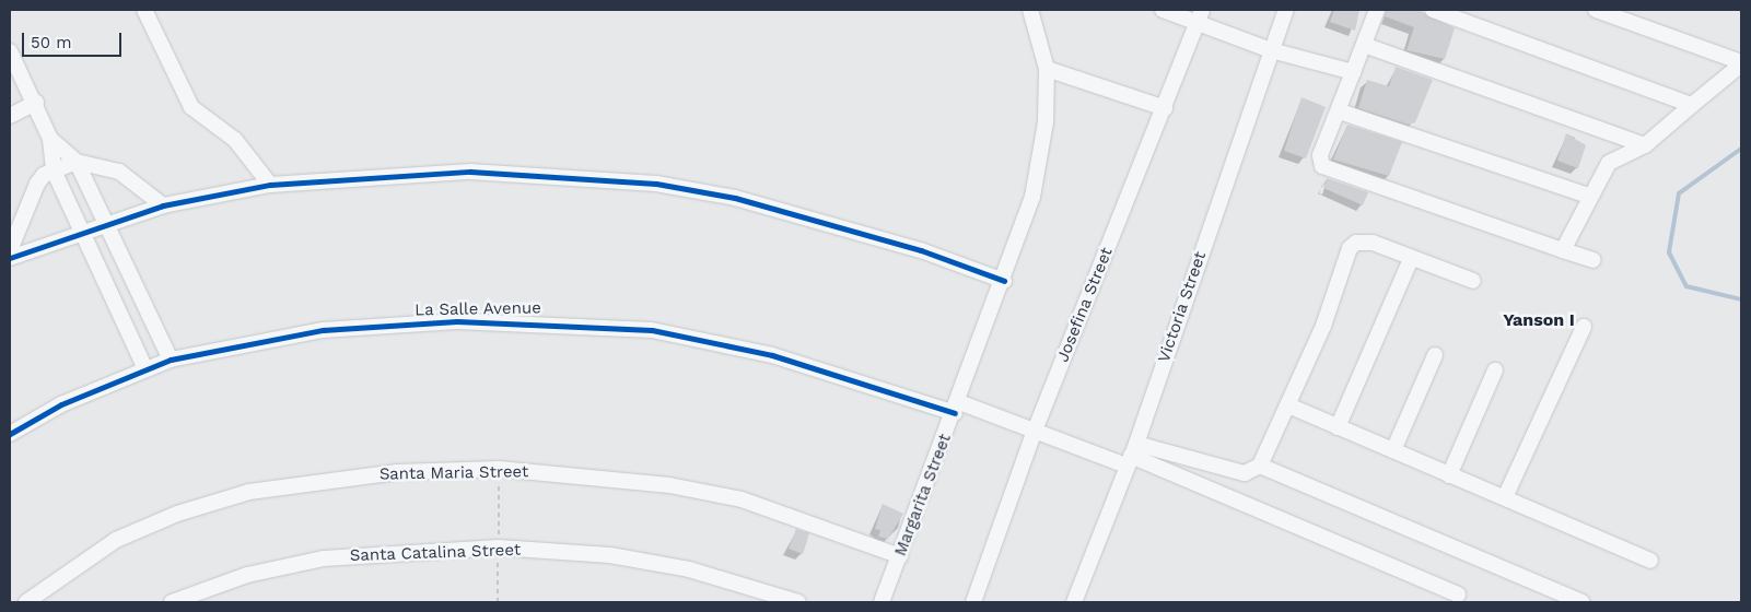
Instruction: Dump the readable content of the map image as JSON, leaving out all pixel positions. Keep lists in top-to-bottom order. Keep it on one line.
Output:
{"streets":{"street":["Josefina Street","Victoria Street","La Salle Avenue","Santa Maria Street","Margarita Street","Santa Catalina Street"]},"crossings":[["Josefina Street","La Salle Avenue"],["Victoria Street","La Salle Avenue"],["La Salle Avenue","Margarita Street"],["Santa Maria Street","Margarita Street"]],"districts":["Yanson I"],"scale_bar":"50 m"}
